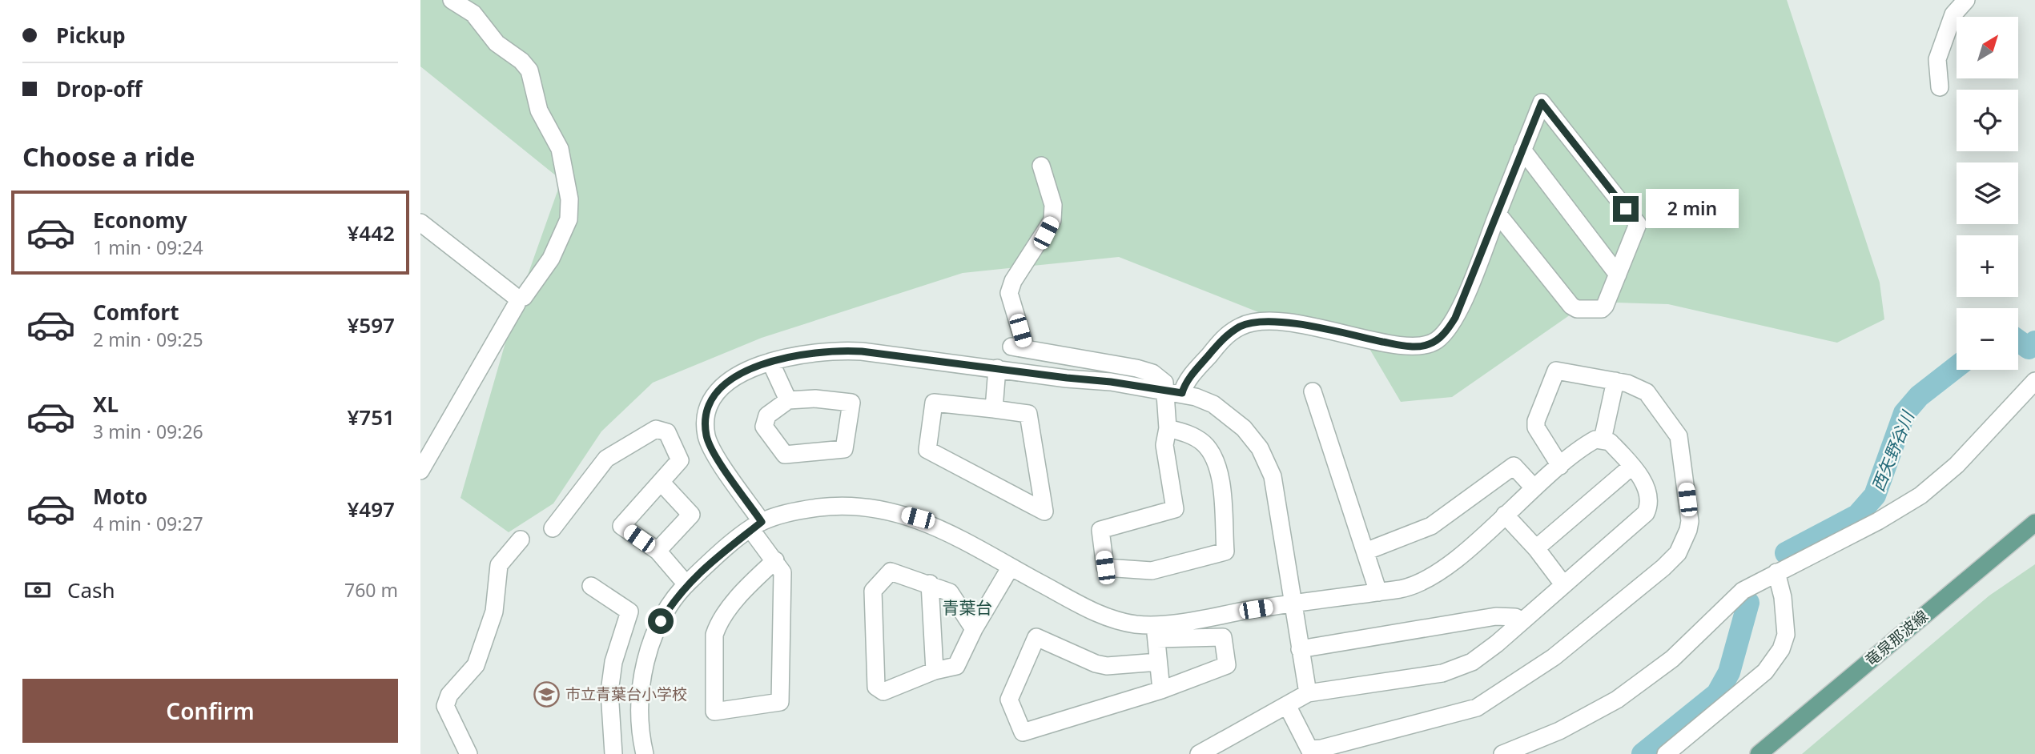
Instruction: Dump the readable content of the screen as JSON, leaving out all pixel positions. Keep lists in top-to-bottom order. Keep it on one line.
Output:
{"streets":{"main road":["竜泉那波線"]},"districts":["青葉台"],"water":["西矢野谷川"],"places":{"school or university":["市立青葉台小学校"]},"north":"top right","page":{"banner":["Pickup","Drop-off"],"map_buttons":["+","−"],"heading":"Choose a ride","bubble":"2 min","list":[{"name":"Economy","note":"1 min · 09:24","value":"¥442"},{"name":"Comfort","note":"2 min · 09:25","value":"¥597"},{"name":"XL","note":"3 min · 09:26","value":"¥751"},{"name":"Moto","note":"4 min · 09:27","value":"¥497"}],"pay":["Cash","760 m"],"buttons":"Confirm"}}
